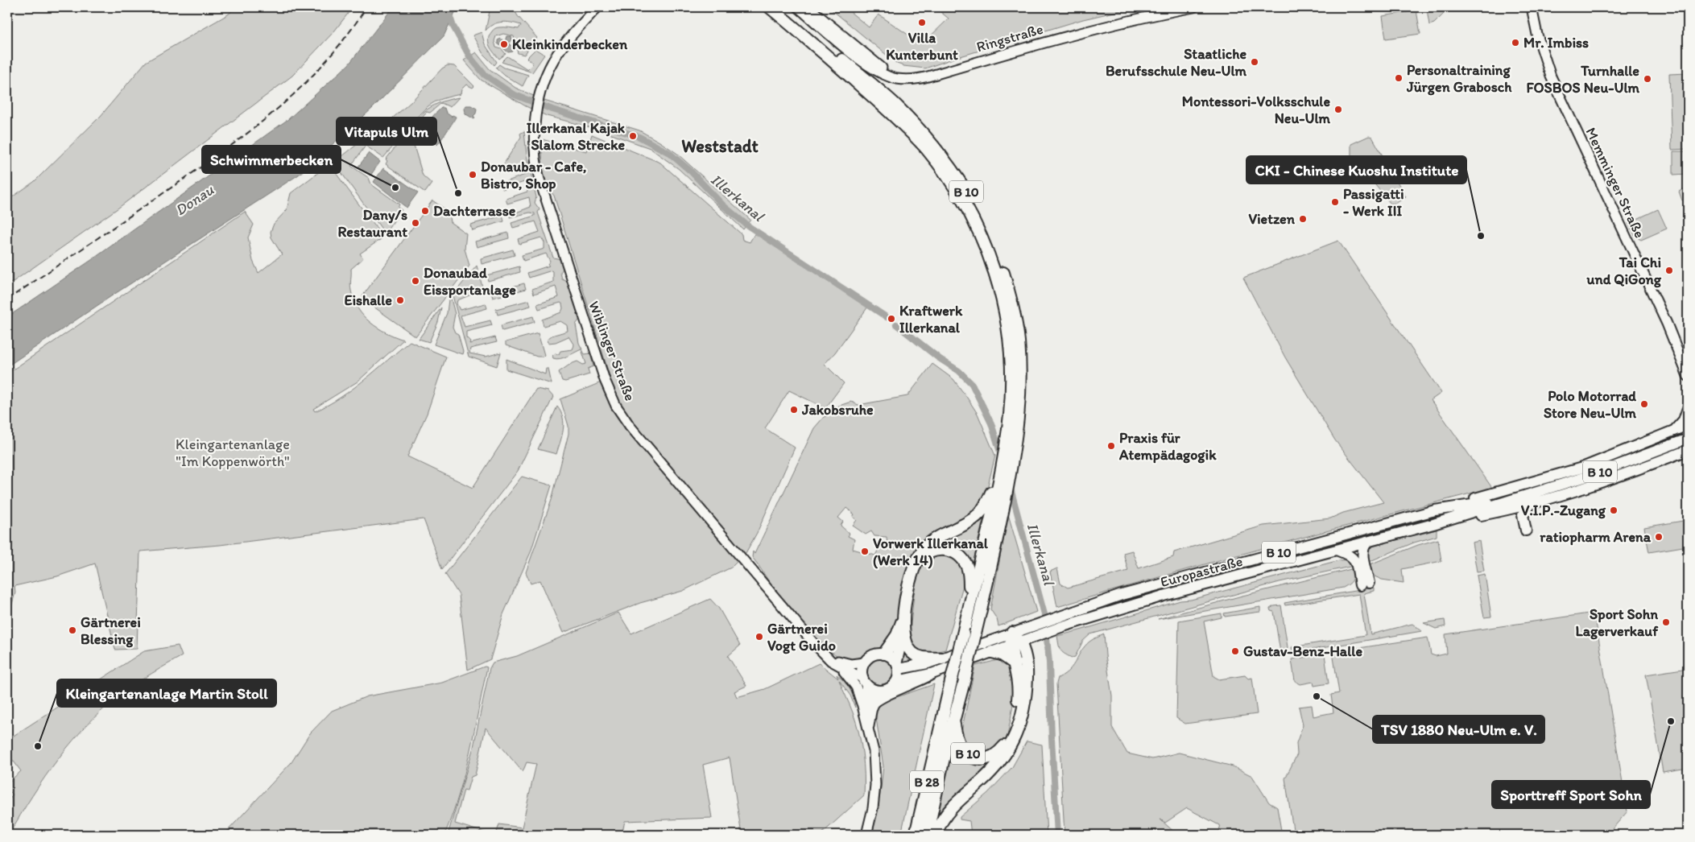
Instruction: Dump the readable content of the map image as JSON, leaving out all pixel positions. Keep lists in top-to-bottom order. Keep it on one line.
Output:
{"streets":{"highway":["B 10","B 28"],"main road":["Ringstraße","Memminger Straße","Wiblinger Straße","Europastraße"]},"crossings":[["B 10","Wiblinger Straße"],["B 10","Europastraße"],["B 10","B 28"],["Wiblinger Straße","Europastraße"]],"districts":["Weststadt"],"water":["Illerkanal","Donau"],"parks":["Kleingartenanlage \"Im Koppenwörth\""],"places":["Villa Kunterbunt","Mr. Imbiss","Kleinkinderbecken","Staatliche Berufsschule Neu-Ulm","Personaltraining Jürgen Grabosch","Turnhalle FOSBOS Neu-Ulm","Montessori-Volksschule Neu-Ulm","Illerkanal Kajak Slalom Strecke","Donaubar - Cafe, Bistro, Shop","Schwimmerbecken","Vitapuls Ulm","Passigatti - Werk III","Dachterrasse","Vietzen","Dany/s Restaurant","CKI - Chinese Kuoshu Institute","Tai Chi und QiGong","Donaubad Eissportanlage","Eishalle","Kraftwerk Illerkanal","Polo Motorrad Store Neu-Ulm","Jakobsruhe","Praxis für Atempädagogik","V.I.P.-Zugang","ratiopharm Arena","Vorwerk Illerkanal (Werk 14)","Sport Sohn Lagerverkauf","Gärtnerei Blessing","Gärtnerei Vogt Guido","Gustav-Benz-Halle","TSV 1880 Neu-Ulm e. V.","Sporttreff Sport Sohn","Kleingartenanlage Martin Stoll"]}
